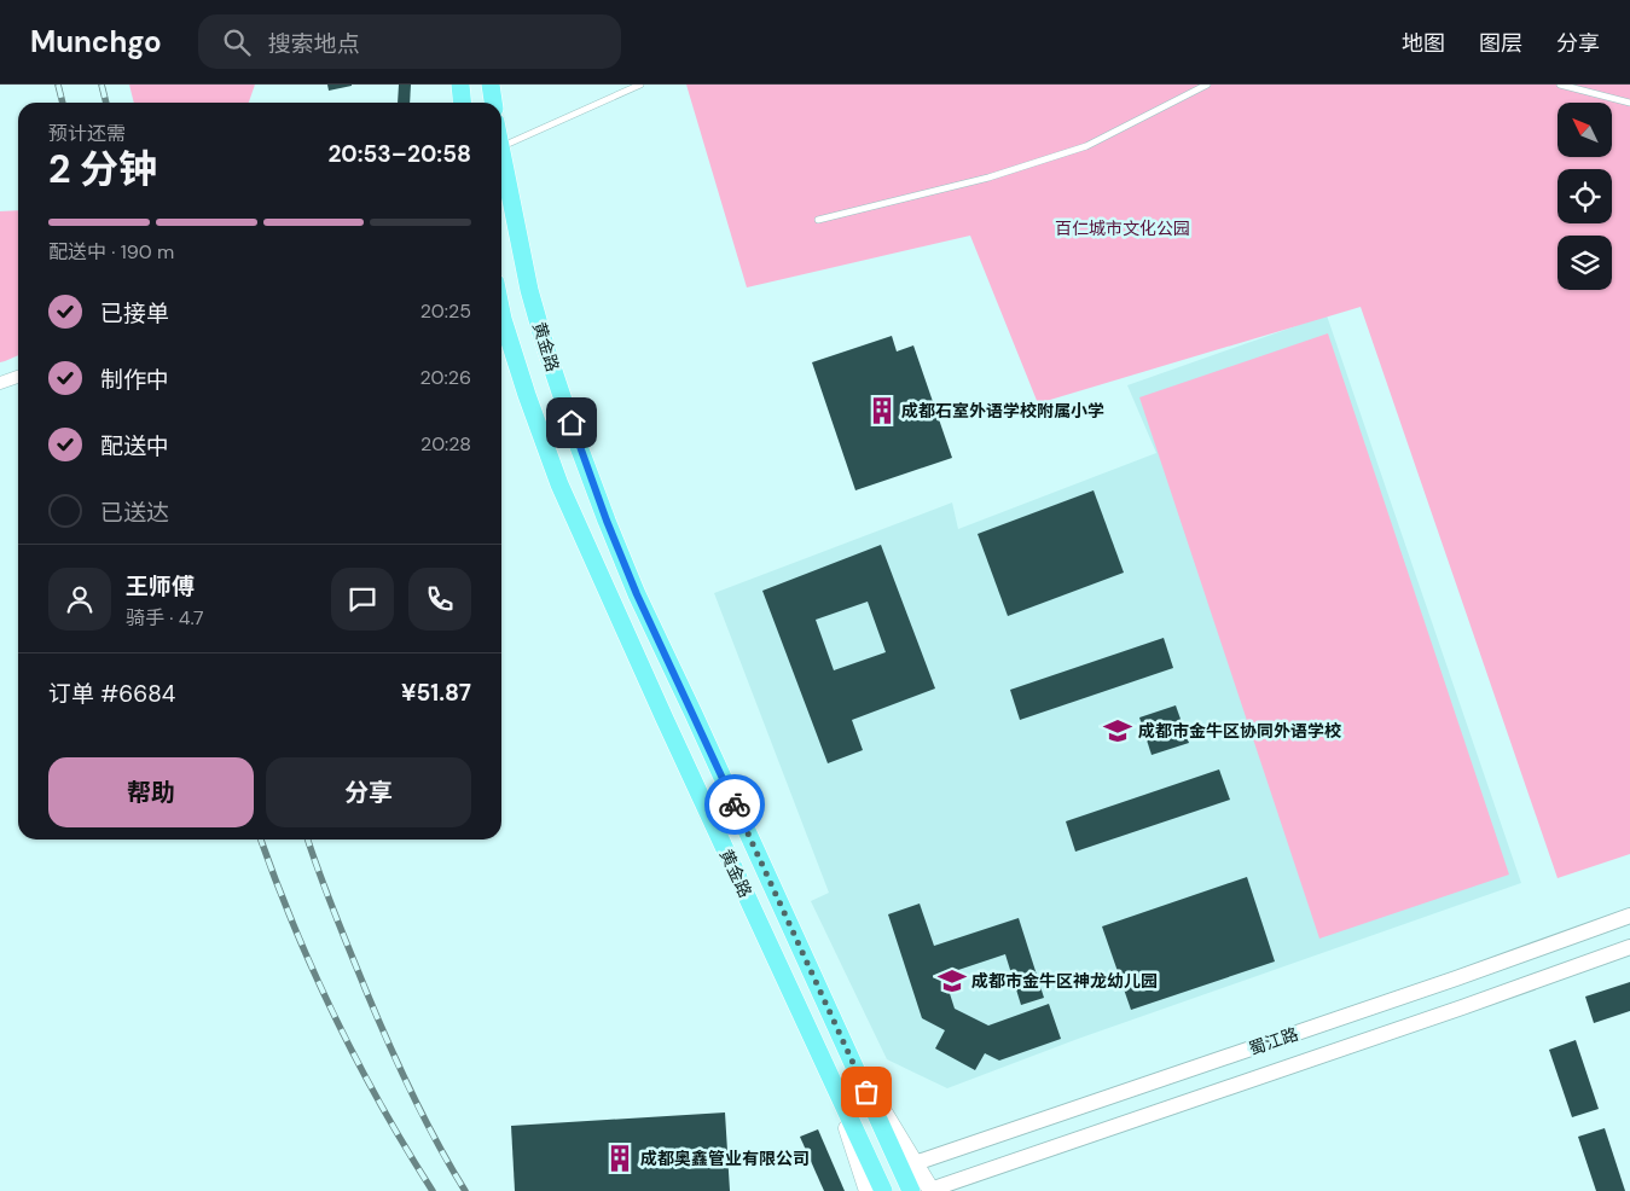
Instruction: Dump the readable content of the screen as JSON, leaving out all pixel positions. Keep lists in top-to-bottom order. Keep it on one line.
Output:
{"streets":{"main road":["黄金路"],"street":["蜀江路"]},"parks":["百仁城市文化公园"],"places":{"building":["成都石室外语学校附属小学","成都奥鑫管业有限公司"],"school or university":["成都市金牛区协同外语学校","成都市金牛区神龙幼儿园"]},"north":"top left","page":{"header":"Munchgo","search":"搜索地点","nav":["地图","图层","分享"],"heading":["2 分钟","预计还需","20:53–20:58"],"panel":["王师傅","骑手 · 4.7","订单 #6684","¥51.87"],"bar":"配送中 · 190 m","list":[["已接单","20:25"],["制作中","20:26"],["配送中","20:28"],"已送达"],"buttons":["帮助","分享"]}}
